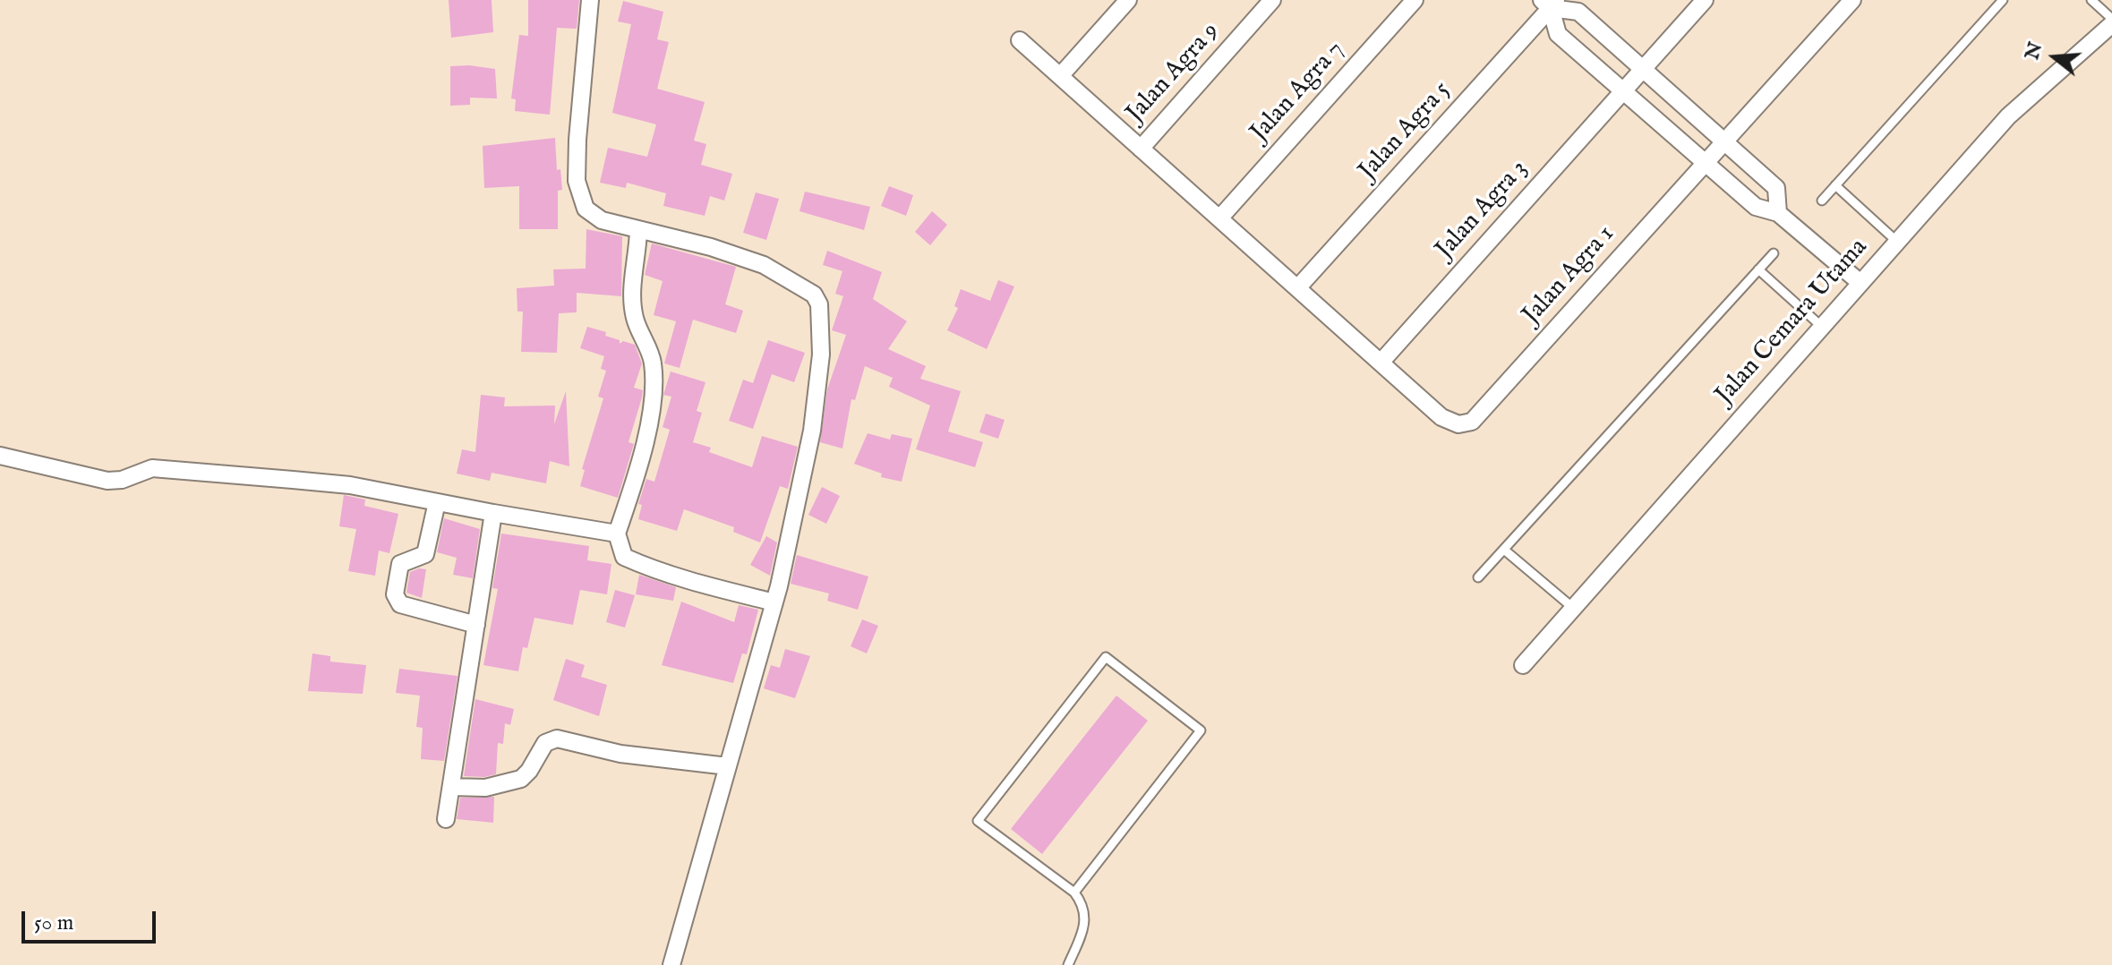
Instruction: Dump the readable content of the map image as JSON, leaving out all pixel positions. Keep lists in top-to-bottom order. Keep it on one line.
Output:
{"streets":{"street":["Jalan Agra 9","Jalan Agra 7","Jalan Agra 5","Jalan Agra 3","Jalan Agra 1","Jalan Cemara Utama"]},"crossings":[["Jalan Agra 3","Jalan Agra 1"]],"scale_bar":"50 m","north":"left"}
